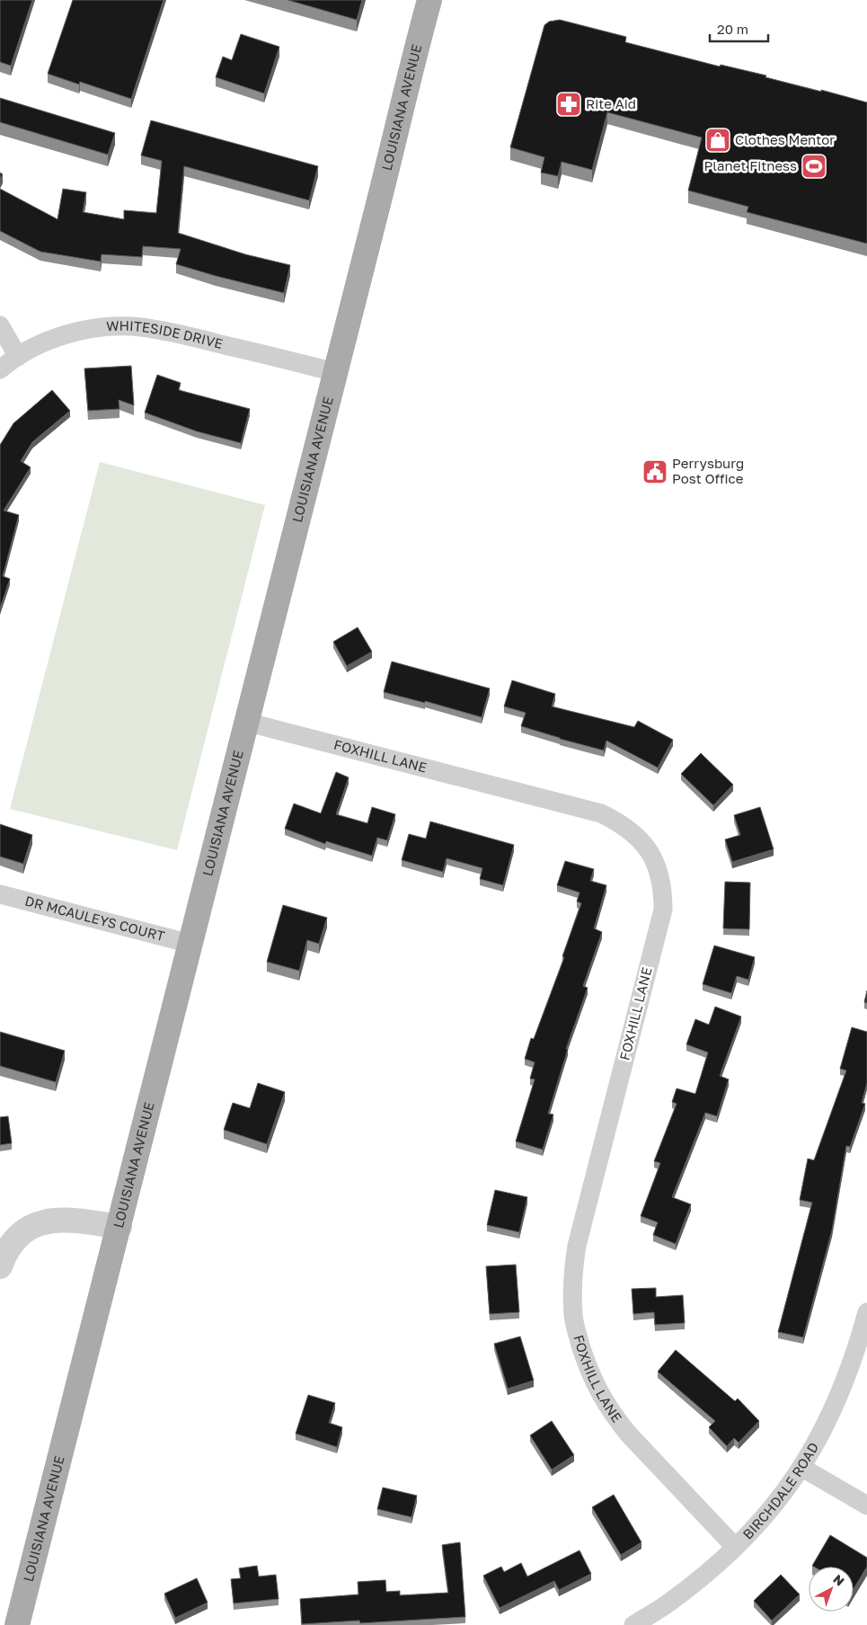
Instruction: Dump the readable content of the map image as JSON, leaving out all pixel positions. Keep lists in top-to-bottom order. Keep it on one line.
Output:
{"streets":{"main road":["LOUISIANA AVENUE"],"street":["WHITESIDE DRIVE","FOXHILL LANE","DR MCAULEYS COURT","BIRCHDALE ROAD"]},"crossings":[["LOUISIANA AVENUE","WHITESIDE DRIVE"],["LOUISIANA AVENUE","FOXHILL LANE"],["LOUISIANA AVENUE","DR MCAULEYS COURT"],["FOXHILL LANE","BIRCHDALE ROAD"]],"places":{"pharmacy":["Rite Aid"],"shop":["Clothes Mentor"],"sports":["Planet Fitness"],"public building":["Perrysburg Post Office"]},"scale_bar":"20 m","north":"top right"}
